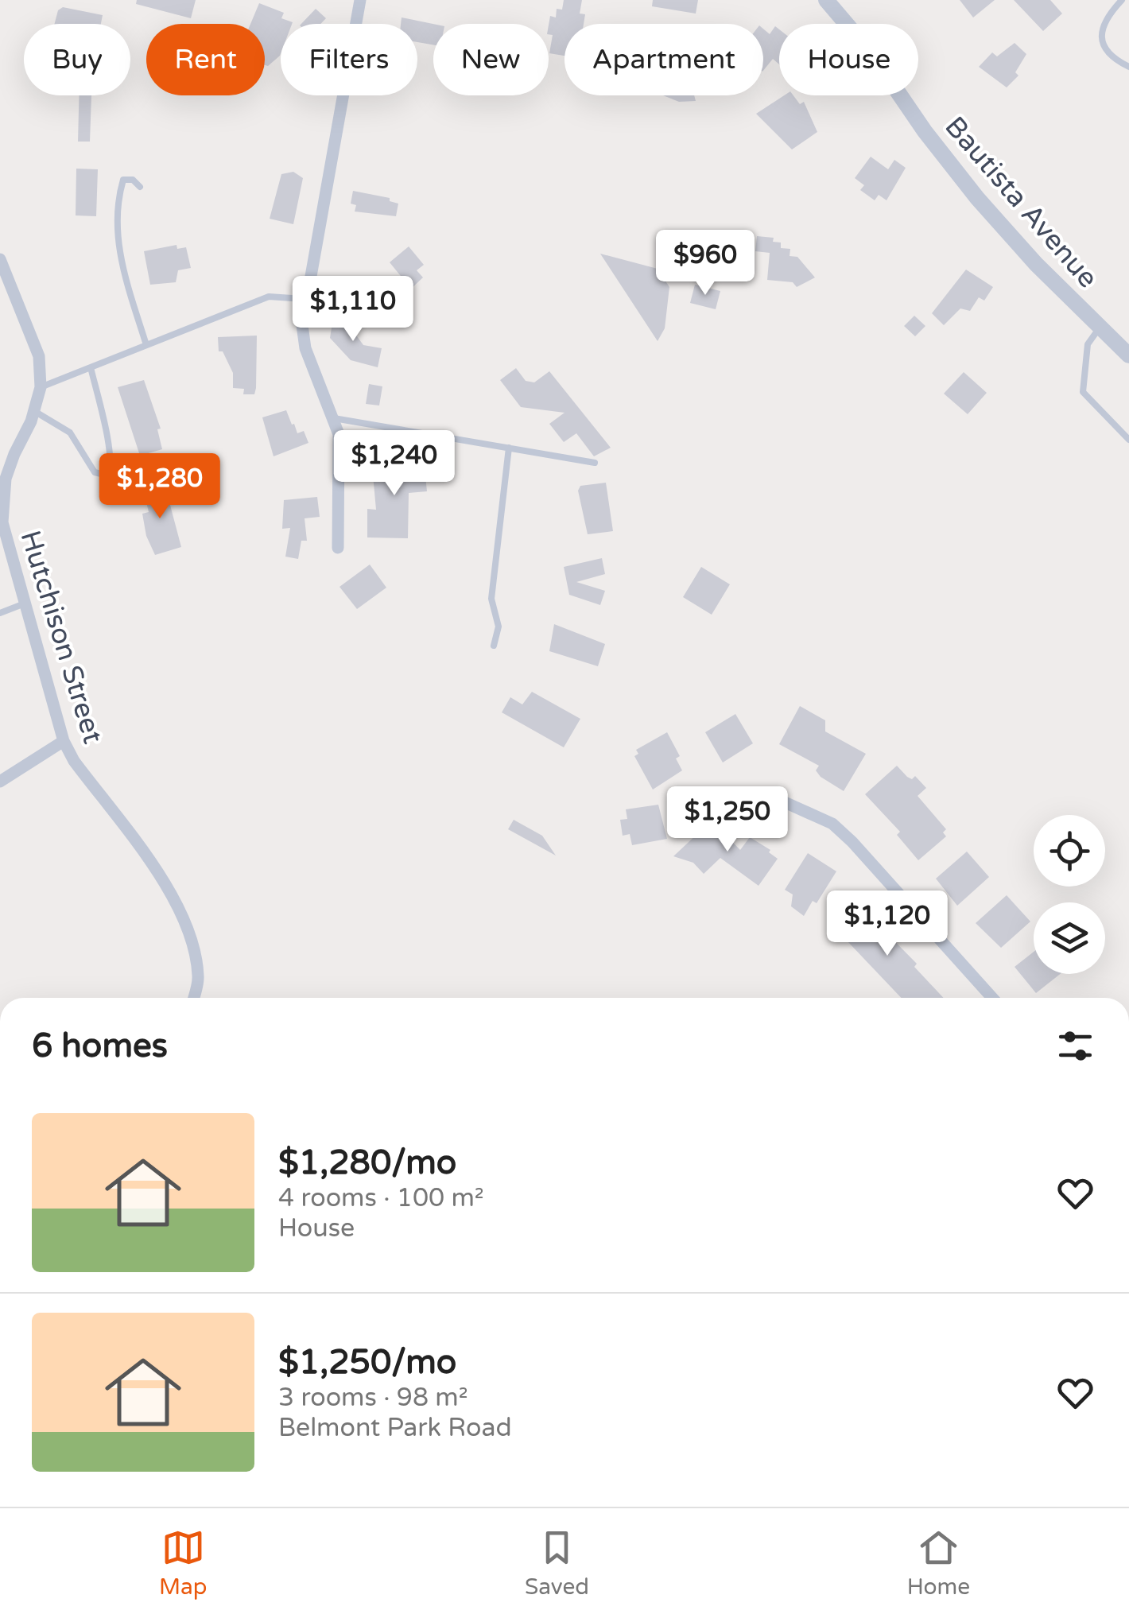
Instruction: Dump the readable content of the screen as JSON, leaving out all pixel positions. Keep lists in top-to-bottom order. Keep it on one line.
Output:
{"streets":{"street":["Bautista Avenue","Hutchison Street"]},"page":{"chip":["Buy","Rent","Filters","New","Apartment","House"],"price":["$960","$1,110","$1,240","$1,280","$1,250","$1,120"],"heading":"6 homes","list":[{"name":"$1,280/mo","note":"4 rooms · 100 m² · House"},{"name":"$1,250/mo","note":"3 rooms · 98 m² · Belmont Park Road"}],"tabs":["Map","Saved","Home"]}}
